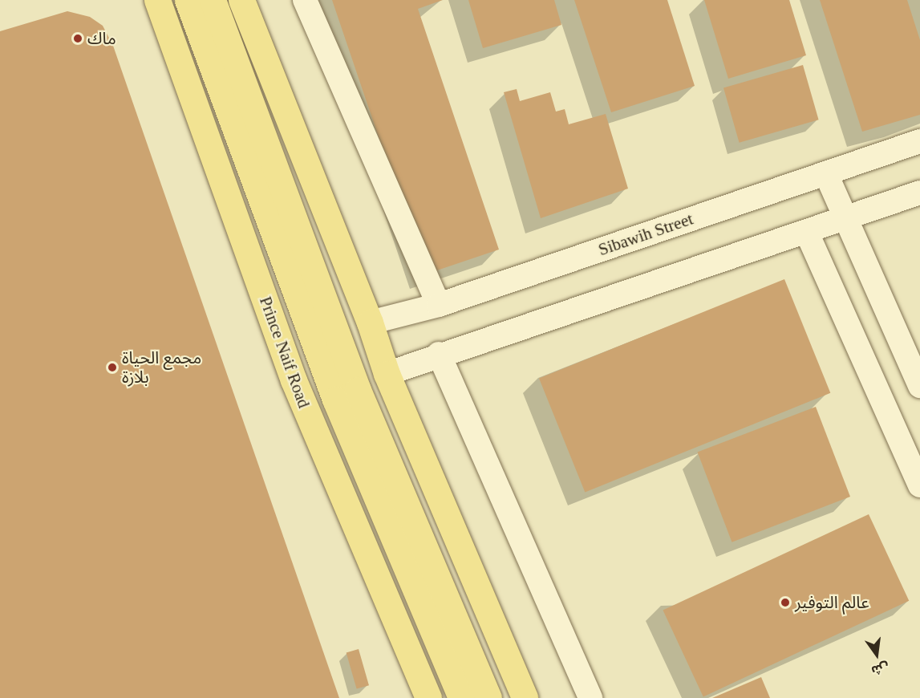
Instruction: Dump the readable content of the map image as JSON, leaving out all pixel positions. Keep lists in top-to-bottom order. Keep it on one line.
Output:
{"streets":{"main road":["Prince Naif Road"],"street":["Sibawih Street"]},"places":["ماك","مجمع الحياة بلازة","عالم التوفير"],"north":"bottom"}
